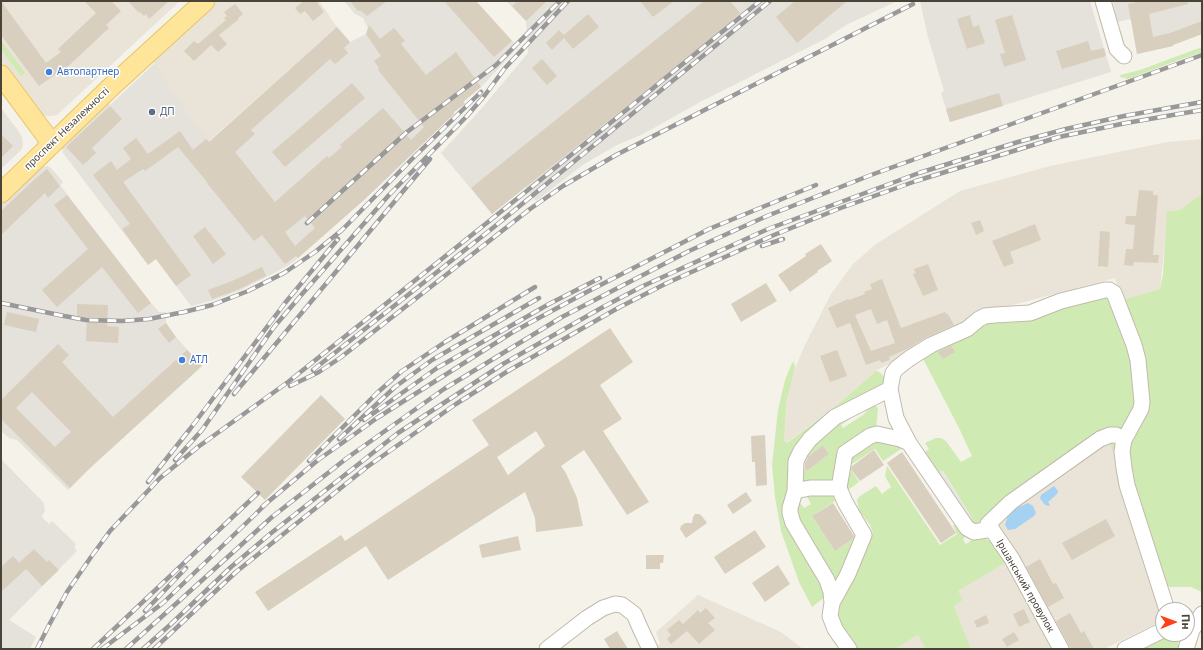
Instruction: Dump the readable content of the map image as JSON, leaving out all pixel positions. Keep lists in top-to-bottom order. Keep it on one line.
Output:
{"streets":{"main road":["проспект Незалежності"],"street":["Іршанський провулок"]},"places":["Автопартнер","ДП","АТЛ"],"north":"right"}
